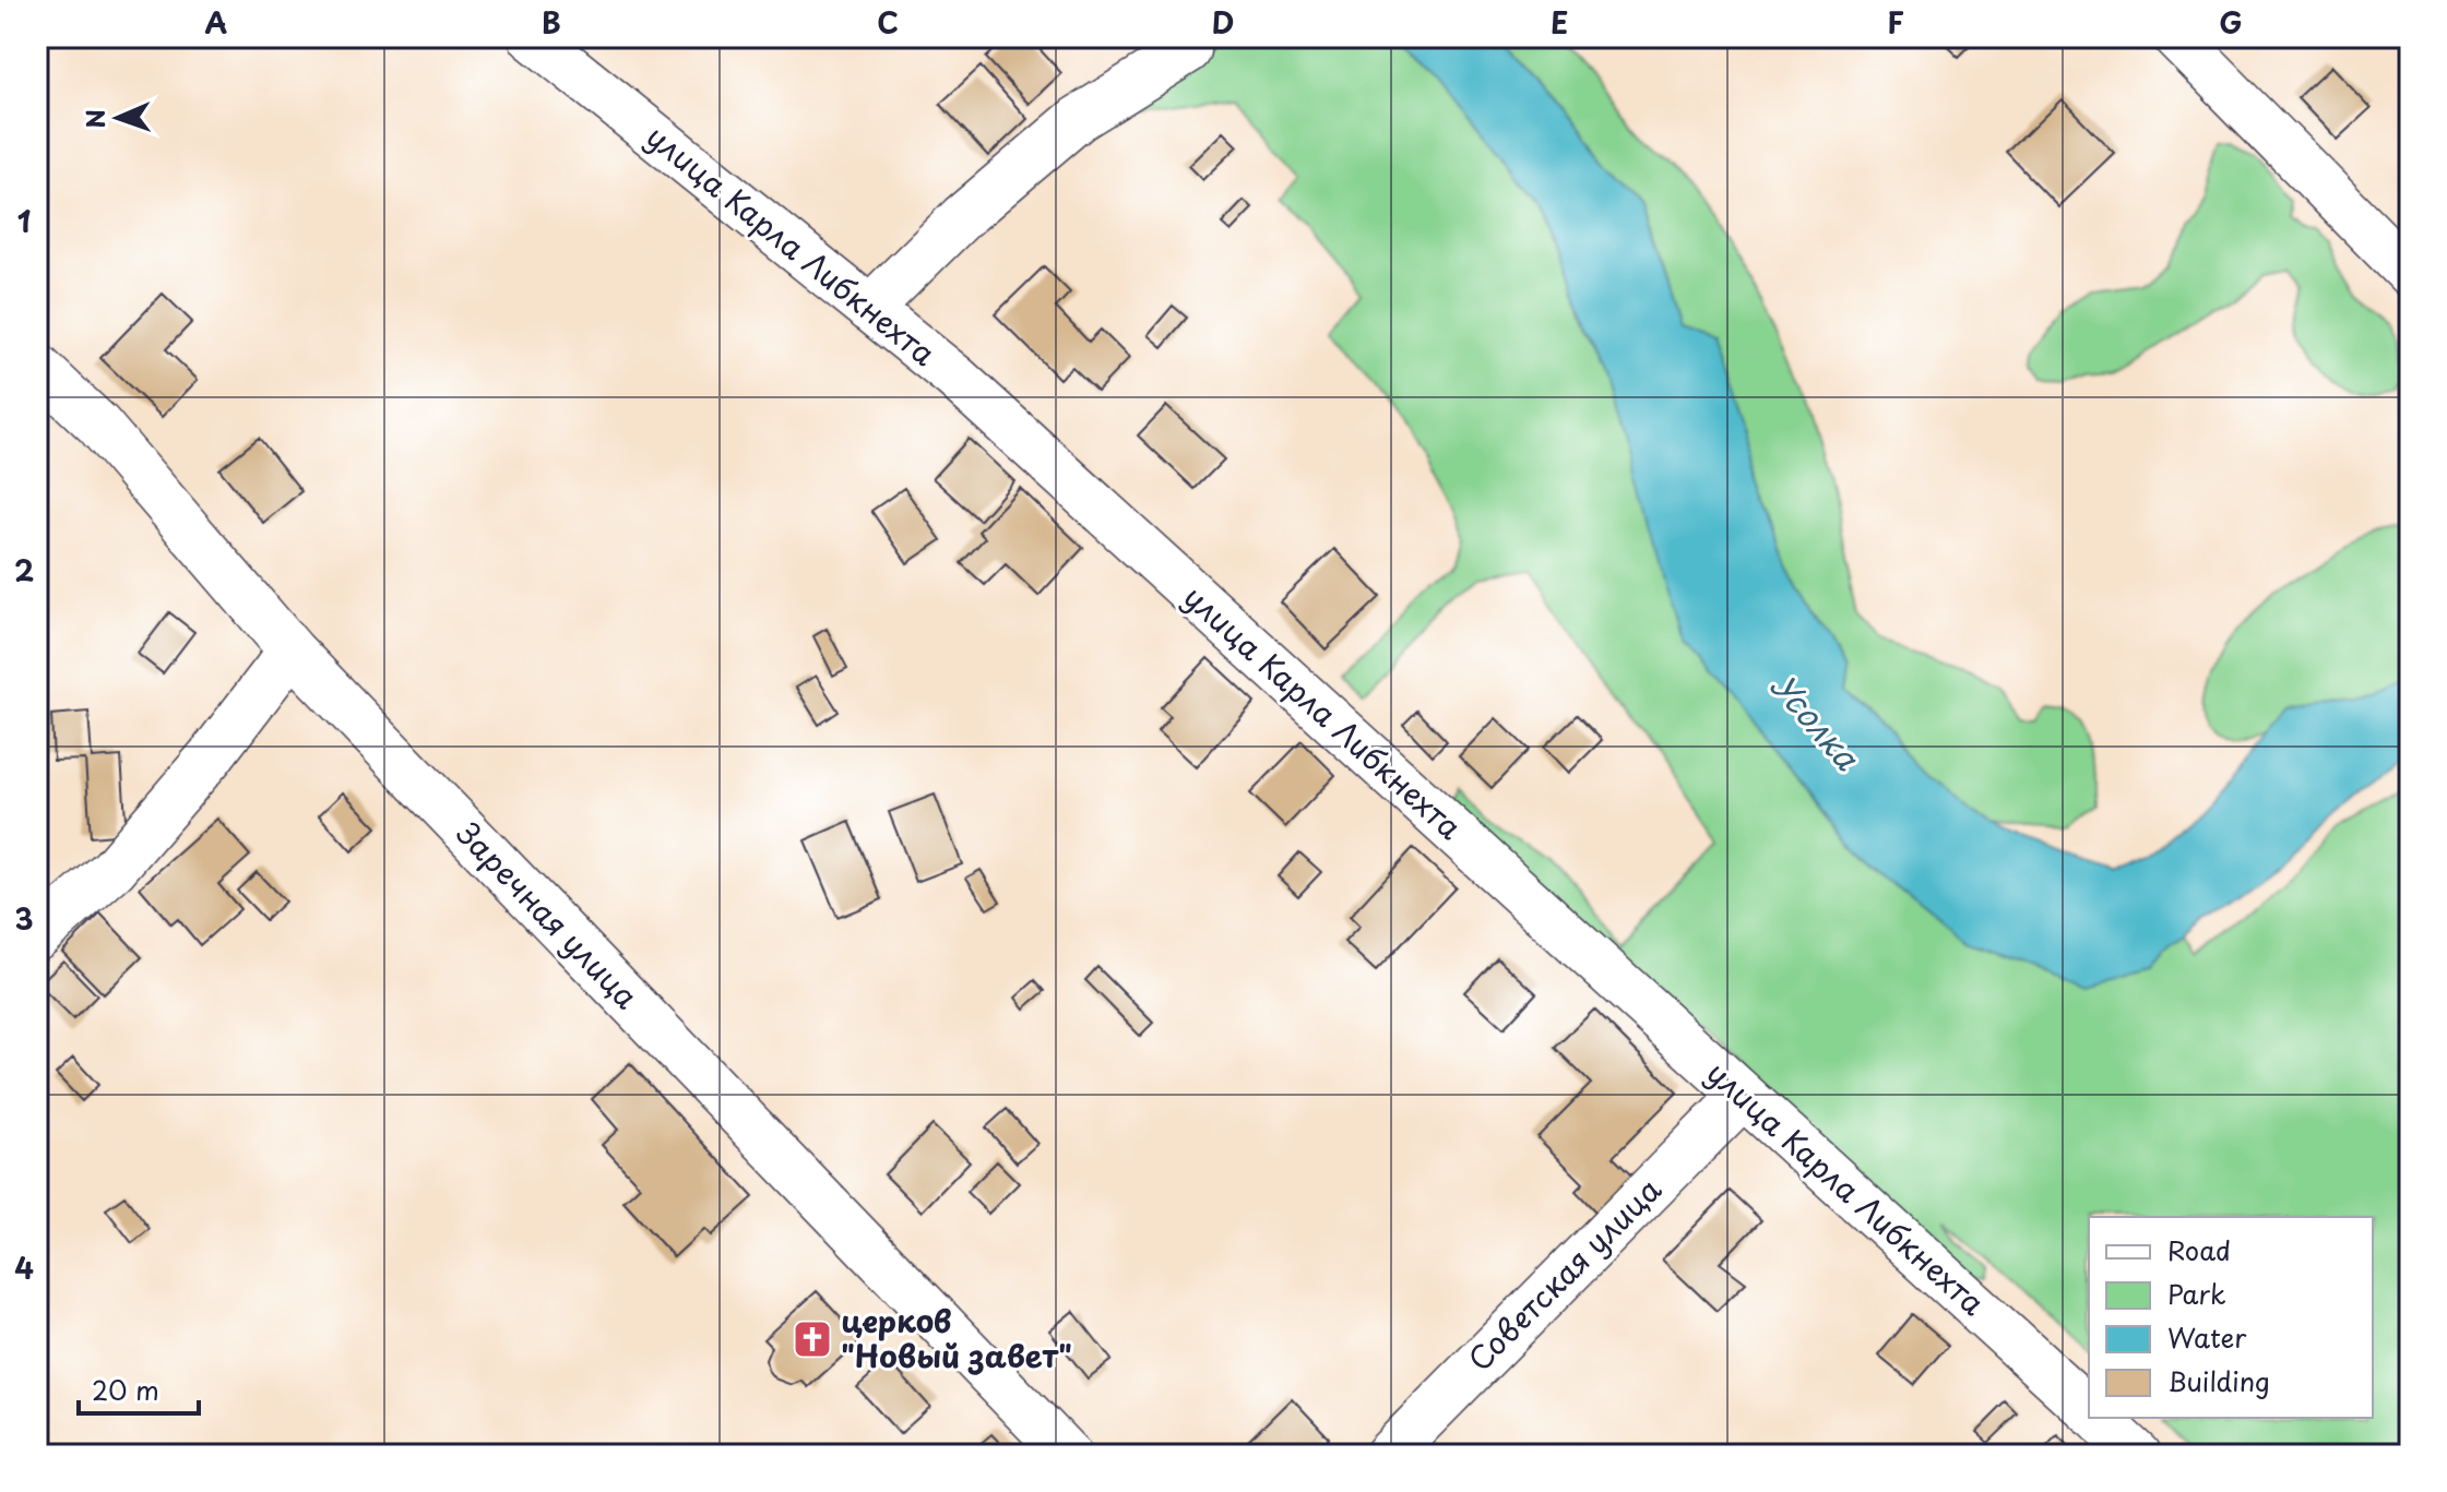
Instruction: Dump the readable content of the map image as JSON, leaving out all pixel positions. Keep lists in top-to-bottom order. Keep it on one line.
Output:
{"streets":{"street":["улица Карла Либкнехта","Заречная улица","Советская улица"]},"crossings":[["улица Карла Либкнехта","Советская улица"]],"water":["Усолка"],"places":{"church":["церков \"Новый завет\""]},"legend":["Road","Park","Water","Building"],"scale_bar":"20 m","north":"left","grid":{"columns":["A","B","C","D","E","F","G"],"rows":["1","2","3","4"]}}
